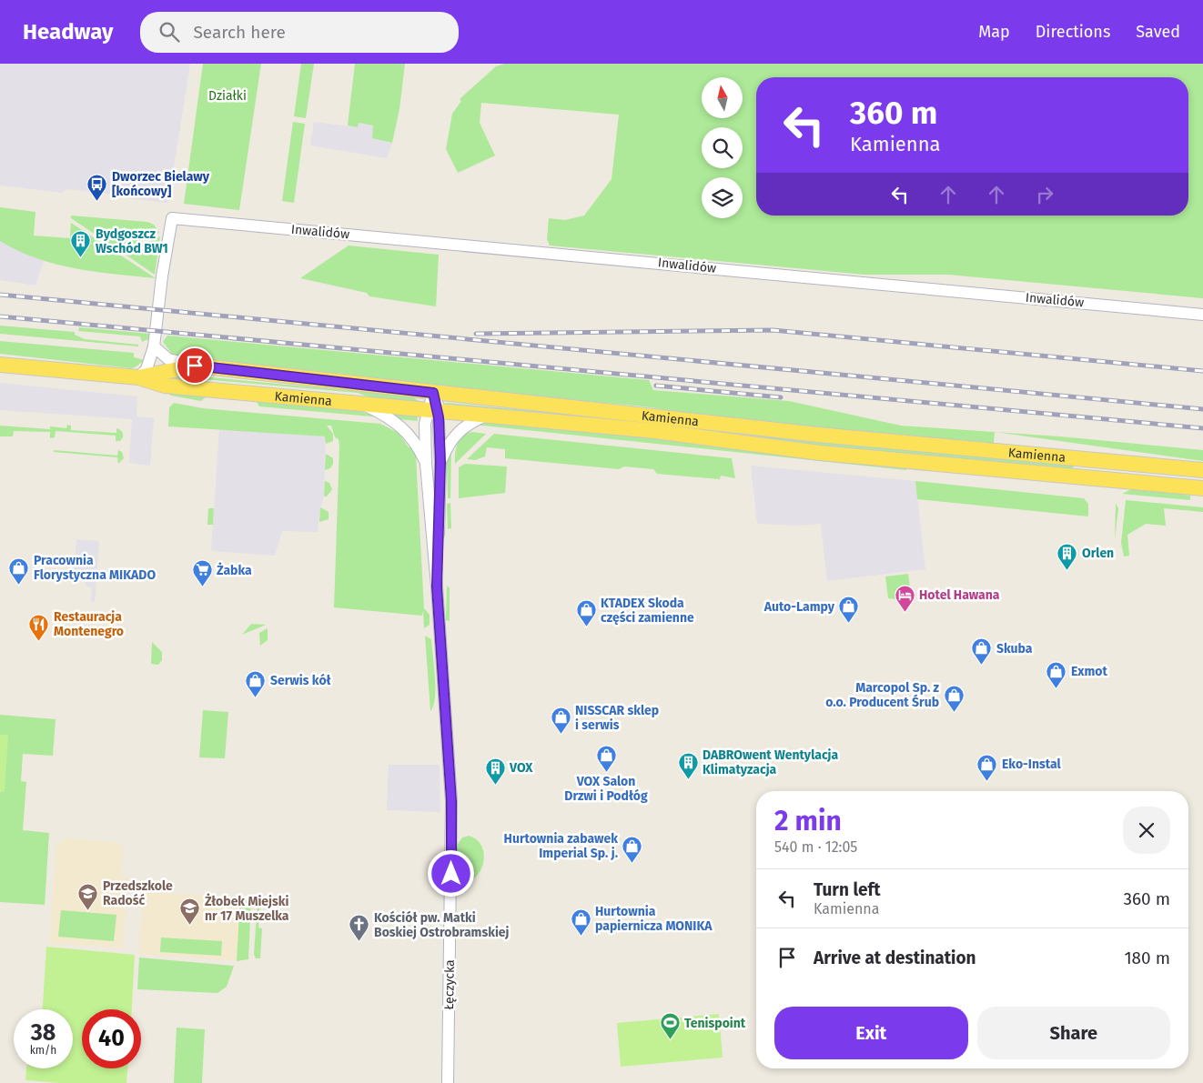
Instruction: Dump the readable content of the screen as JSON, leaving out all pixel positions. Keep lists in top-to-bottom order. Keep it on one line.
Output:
{"streets":{"main road":["Kamienna"],"street":["Inwalidów","Łęczycka"]},"crossings":[["Kamienna","Łęczycka"]],"parks":["Działki"],"places":{"bus stop":["Dworzec Bielawy [końcowy]"],"building":["Bydgoszcz Wschód BW1","Orlen","DABROwent Wentylacja Klimatyzacja","VOX"],"shop":["Pracownia Florystyczna MIKADO","Auto-Lampy","KTADEX Skoda części zamienne","Skuba","Exmot","Serwis kół","Marcopol Sp. z o.o. Producent Śrub","NISSCAR sklep i serwis","VOX Salon Drzwi i Podłóg","Eko-Instal","Hurtownia zabawek Imperial Sp. j.","Hurtownia papiernicza MONIKA"],"supermarket":["Żabka"],"hotel":["Hotel Hawana"],"restaurant":["Restauracja Montenegro"],"school or university":["Przedszkole Radość","Żłobek Miejski nr 17 Muszelka"],"church":["Kościół pw. Matki Boskiej Ostrobramskiej"],"sports":["Tenispoint"]},"north":"top","page":{"header":"Headway","search":"Search here","nav":["Map","Directions","Saved"],"turn":["360 m","Kamienna"],"heading":["2 min","540 m · 12:05"],"list":[{"name":"Turn left","note":"Kamienna","value":"360 m"},{"name":"Arrive at destination","value":"180 m"}],"buttons":["Exit","Share"],"speed":"38 km/h","limit":"40"}}
